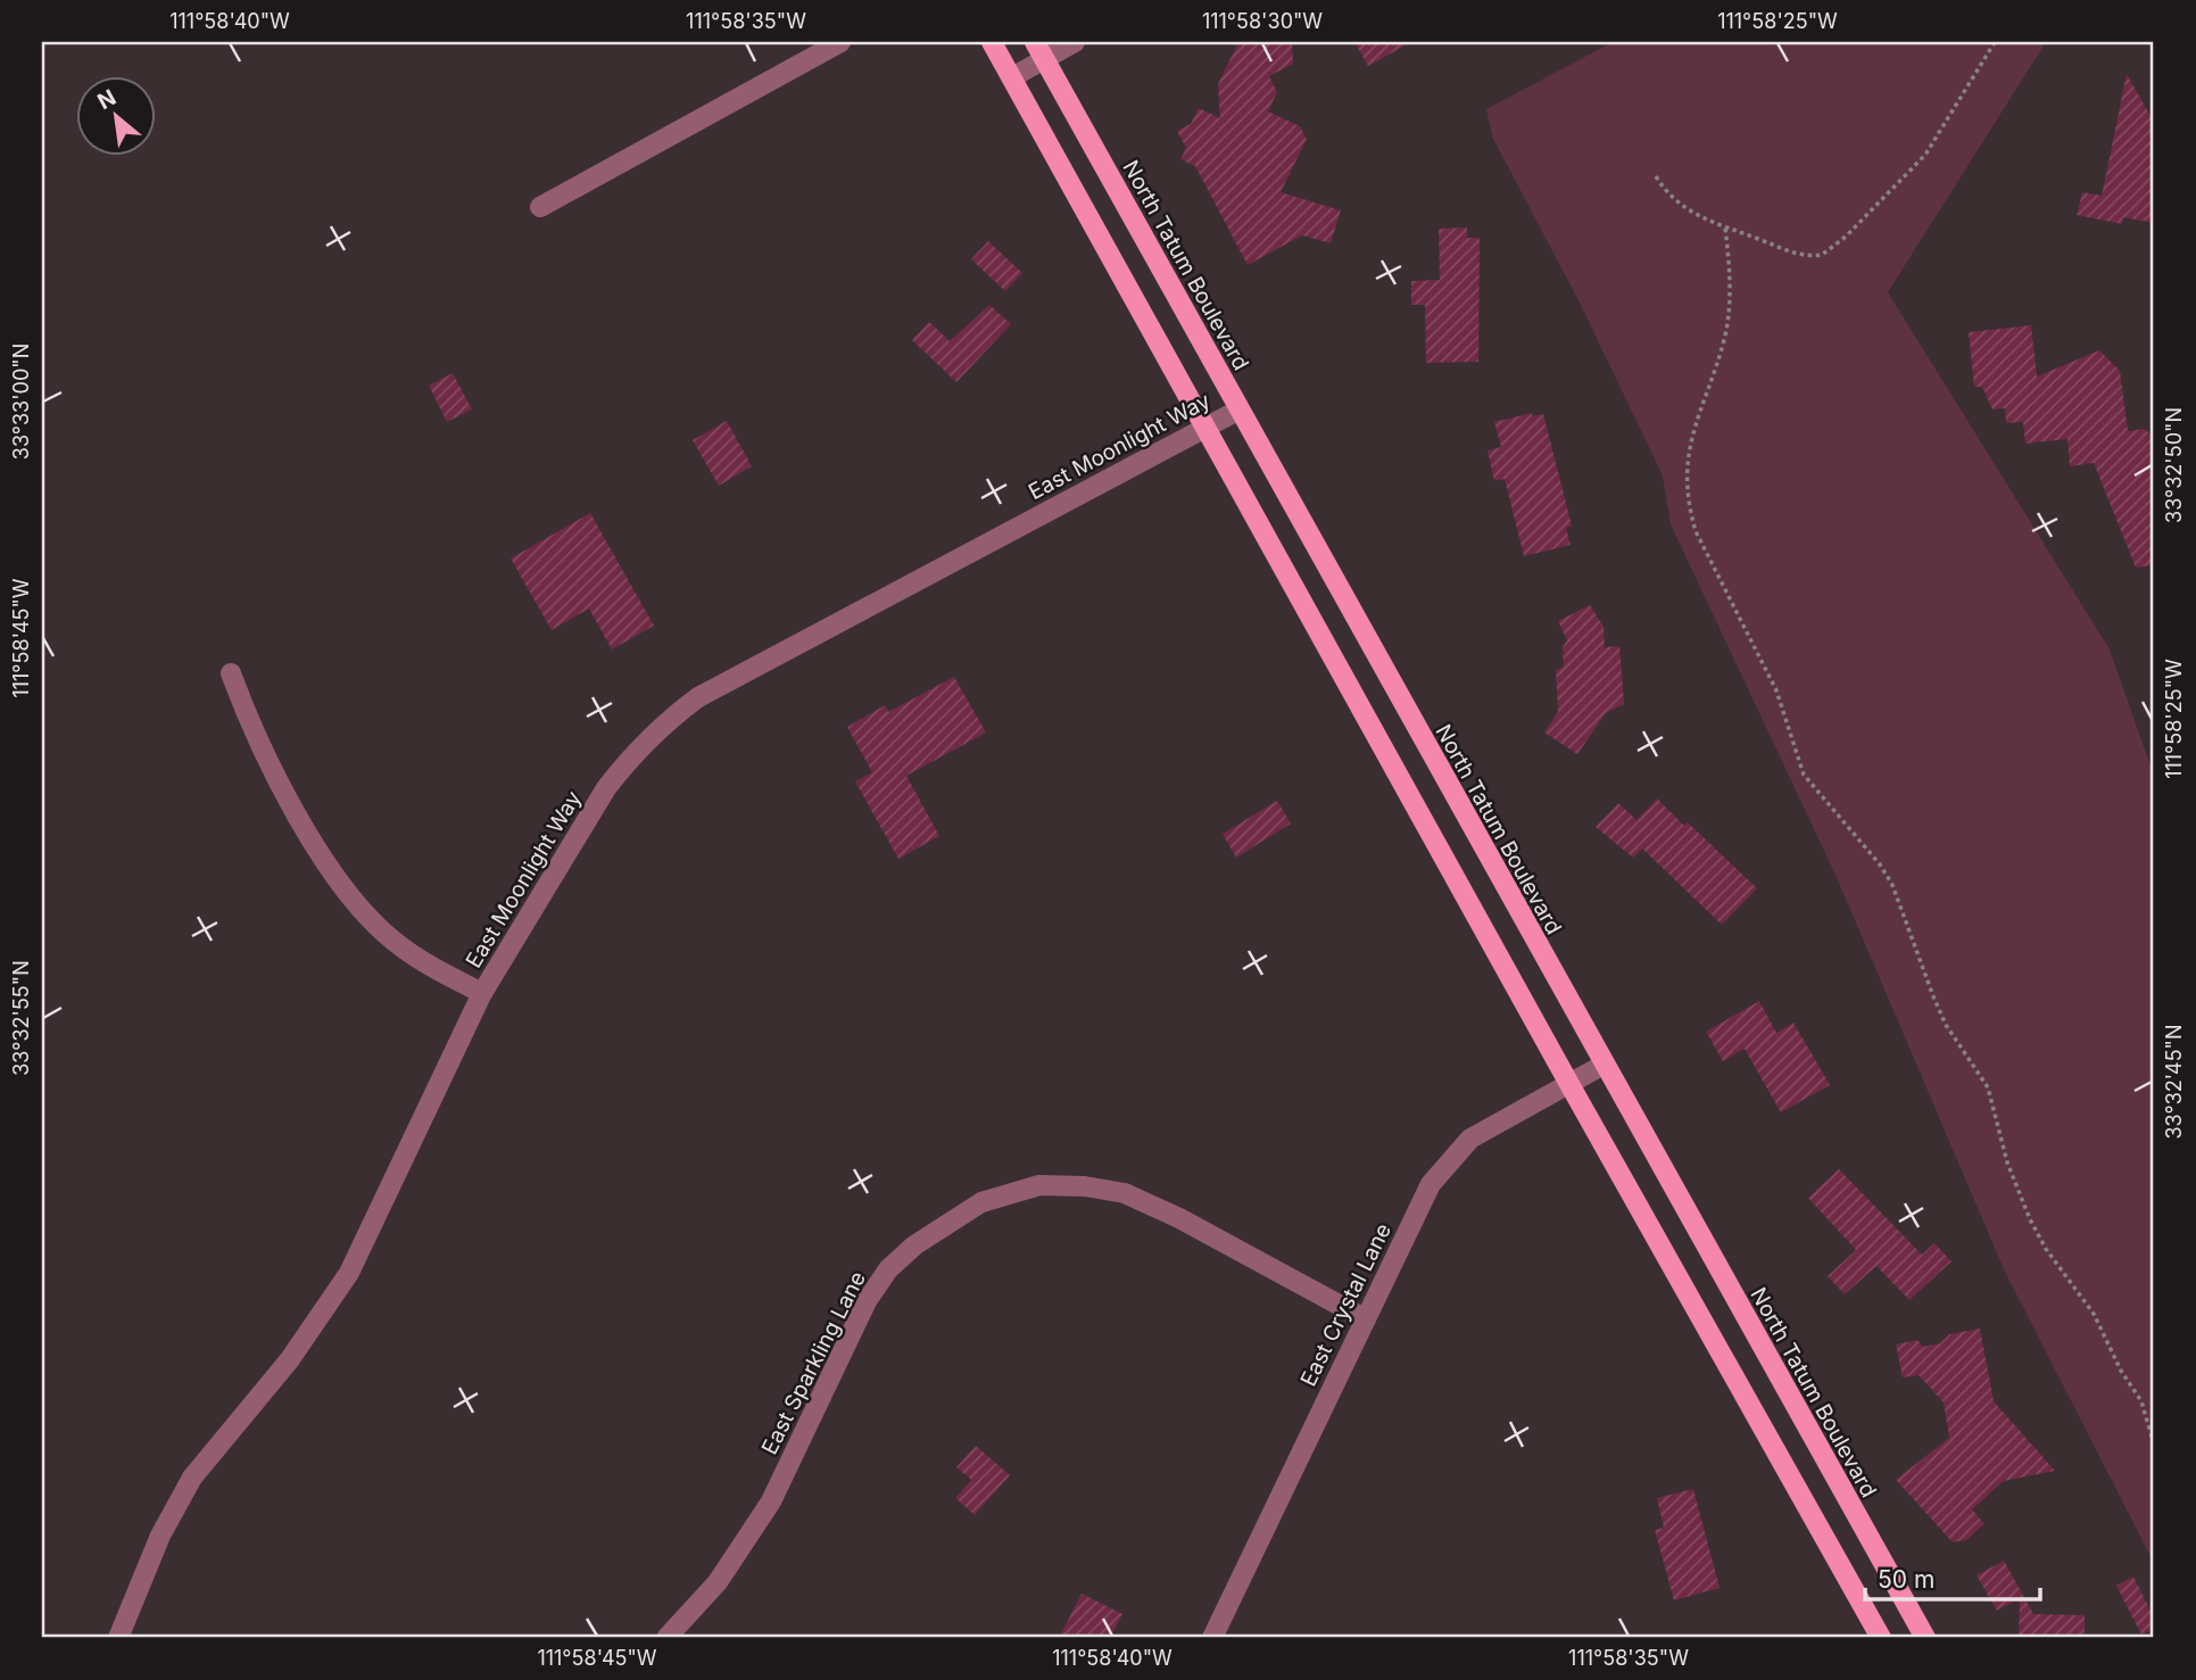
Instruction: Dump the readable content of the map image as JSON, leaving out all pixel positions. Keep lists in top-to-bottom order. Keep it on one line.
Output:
{"streets":{"main road":["North Tatum Boulevard"],"street":["East Moonlight Way","East Crystal Lane","East Sparkling Lane"]},"crossings":[["North Tatum Boulevard","East Moonlight Way"],["North Tatum Boulevard","East Crystal Lane"],["East Crystal Lane","East Sparkling Lane"]],"scale_bar":"50 m","north":"top left","coordinates":["111°58'40\"W","111°58'35\"W","111°58'30\"W","111°58'25\"W","33°33'00\"N","33°32'50\"N","111°58'45\"W","33°32'55\"N","33°32'45\"N"]}
